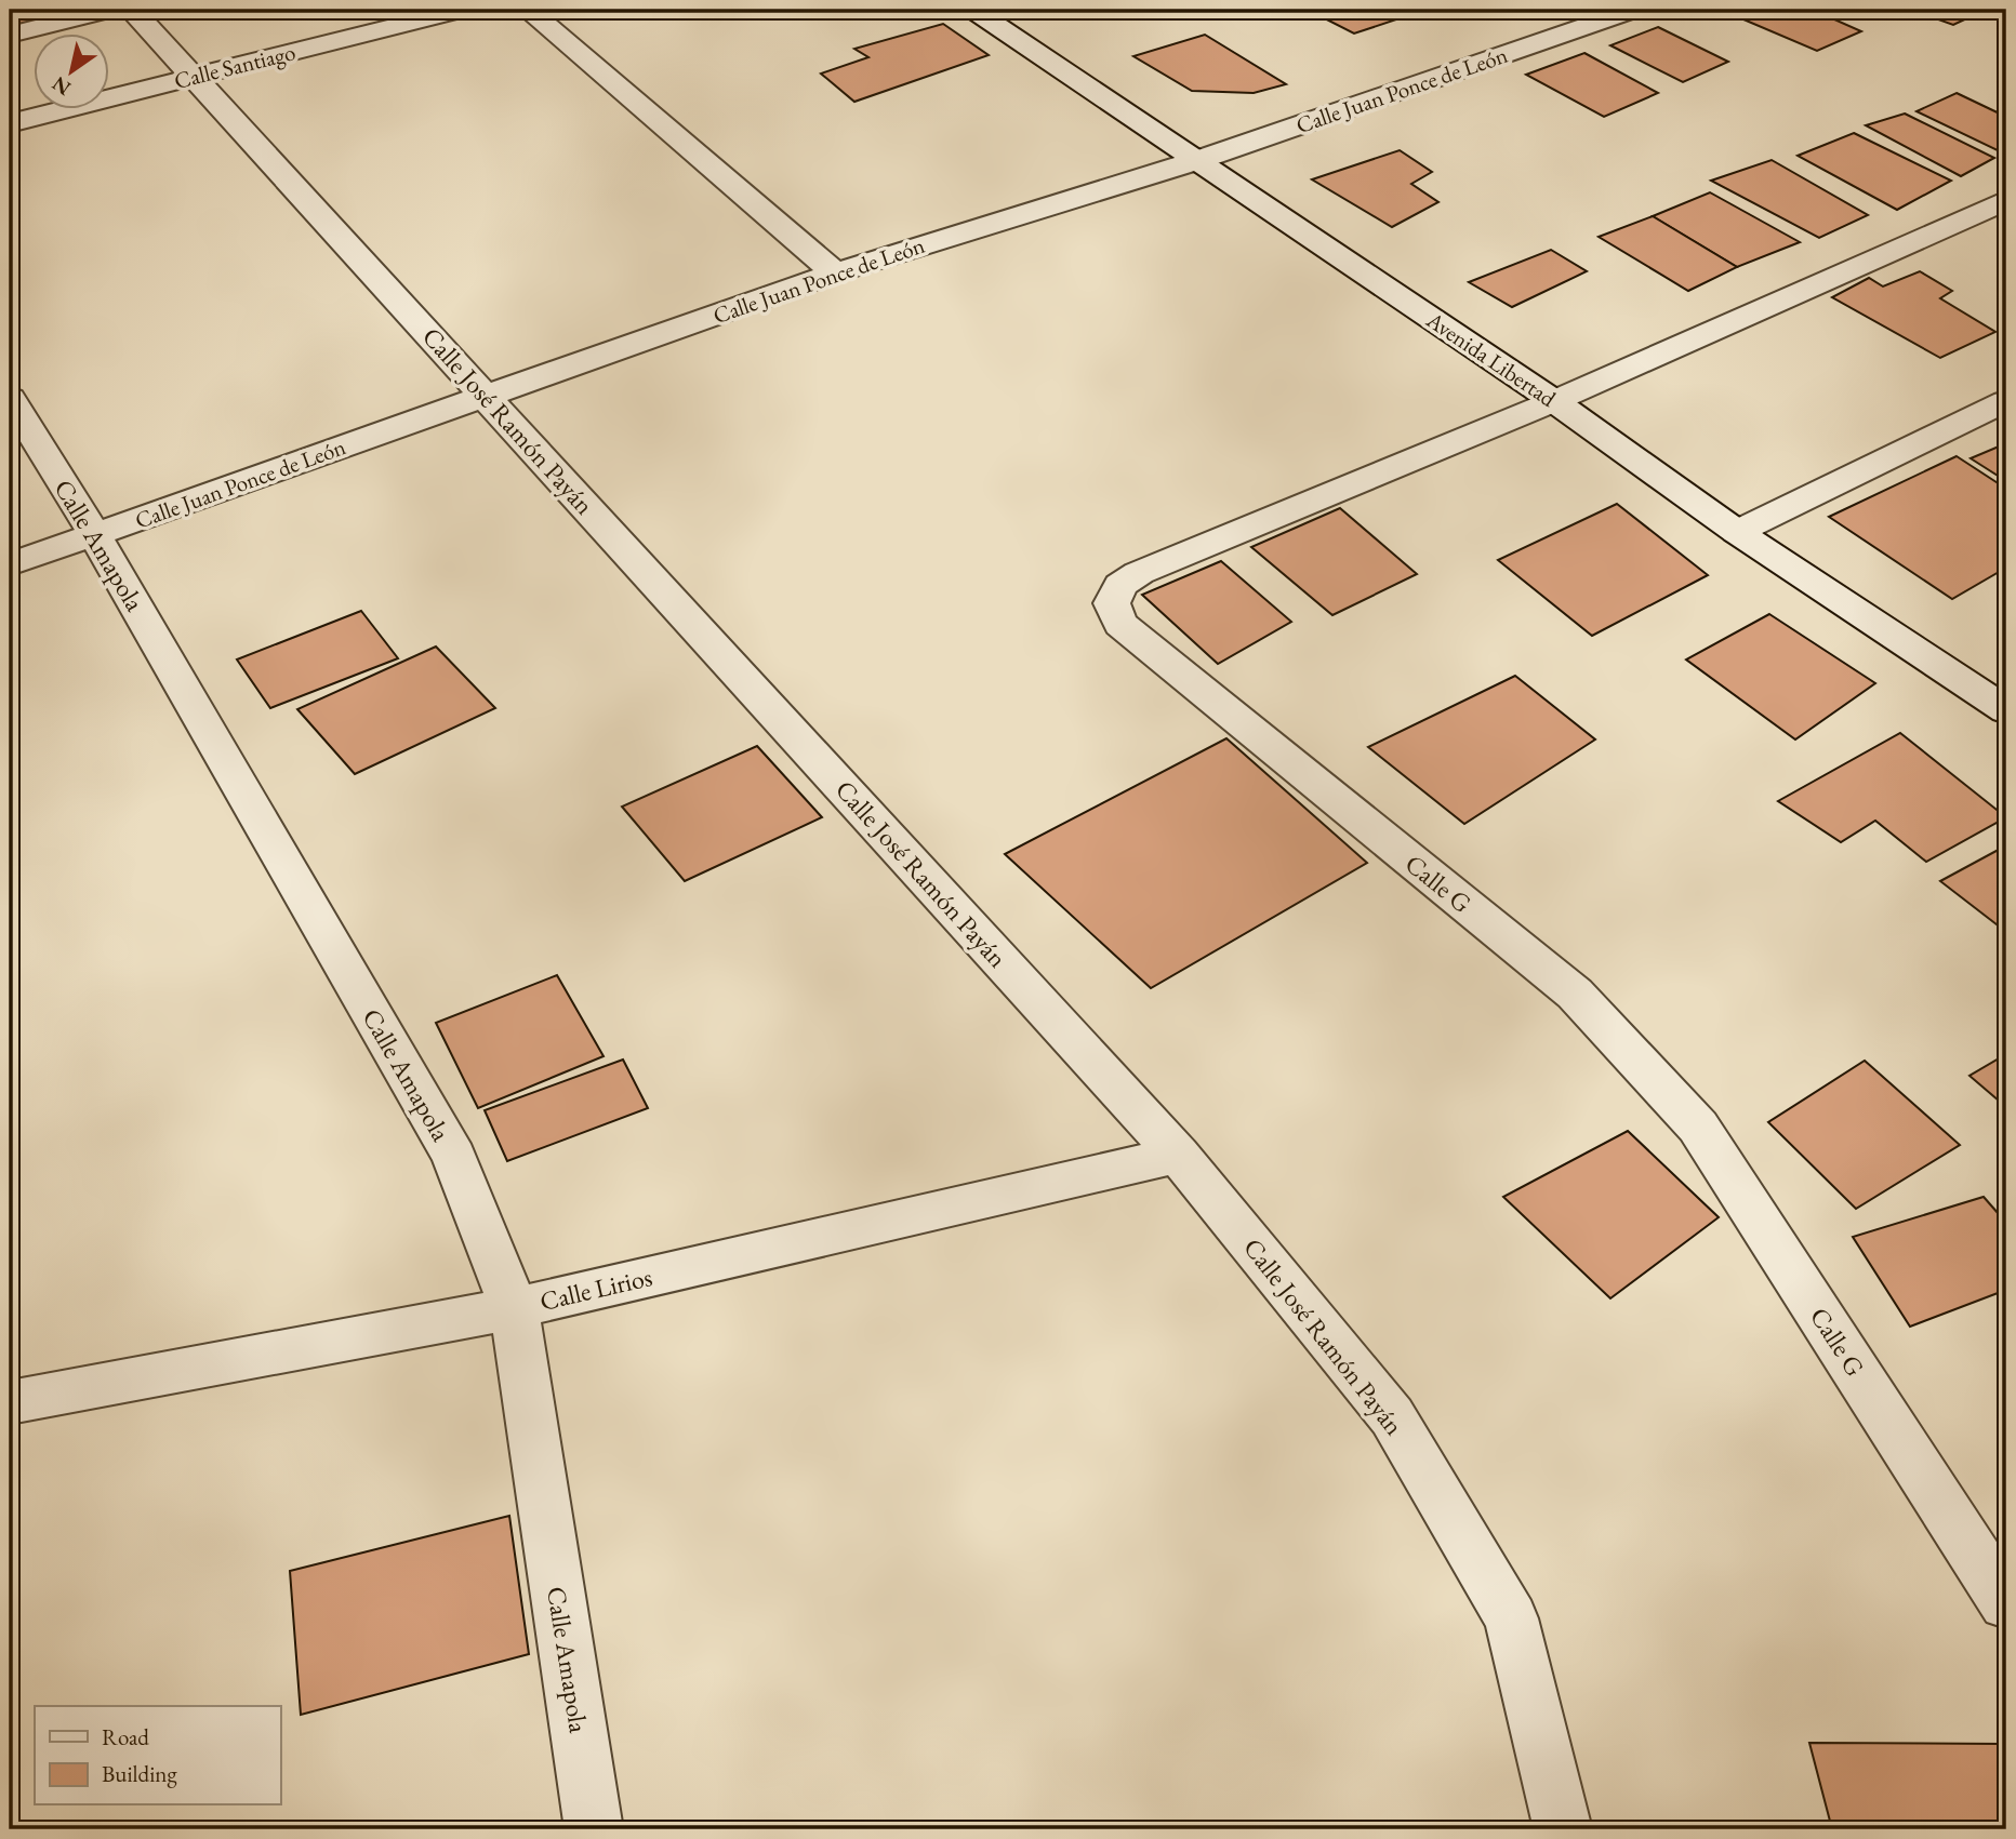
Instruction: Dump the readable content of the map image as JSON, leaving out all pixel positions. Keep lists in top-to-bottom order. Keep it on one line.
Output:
{"streets":{"street":["Calle Santiago","Calle Juan Ponce de León","Avenida Libertad","Calle José Ramón Payán","Calle Amapola","Calle G","Calle Lirios"]},"crossings":[["Calle Santiago","Calle José Ramón Payán"],["Calle Juan Ponce de León","Avenida Libertad"],["Calle Juan Ponce de León","Calle José Ramón Payán"],["Calle Juan Ponce de León","Calle Amapola"],["Avenida Libertad","Calle G"],["Calle José Ramón Payán","Calle Lirios"],["Calle Amapola","Calle Lirios"]],"legend":["Road","Building"],"north":"bottom left"}
